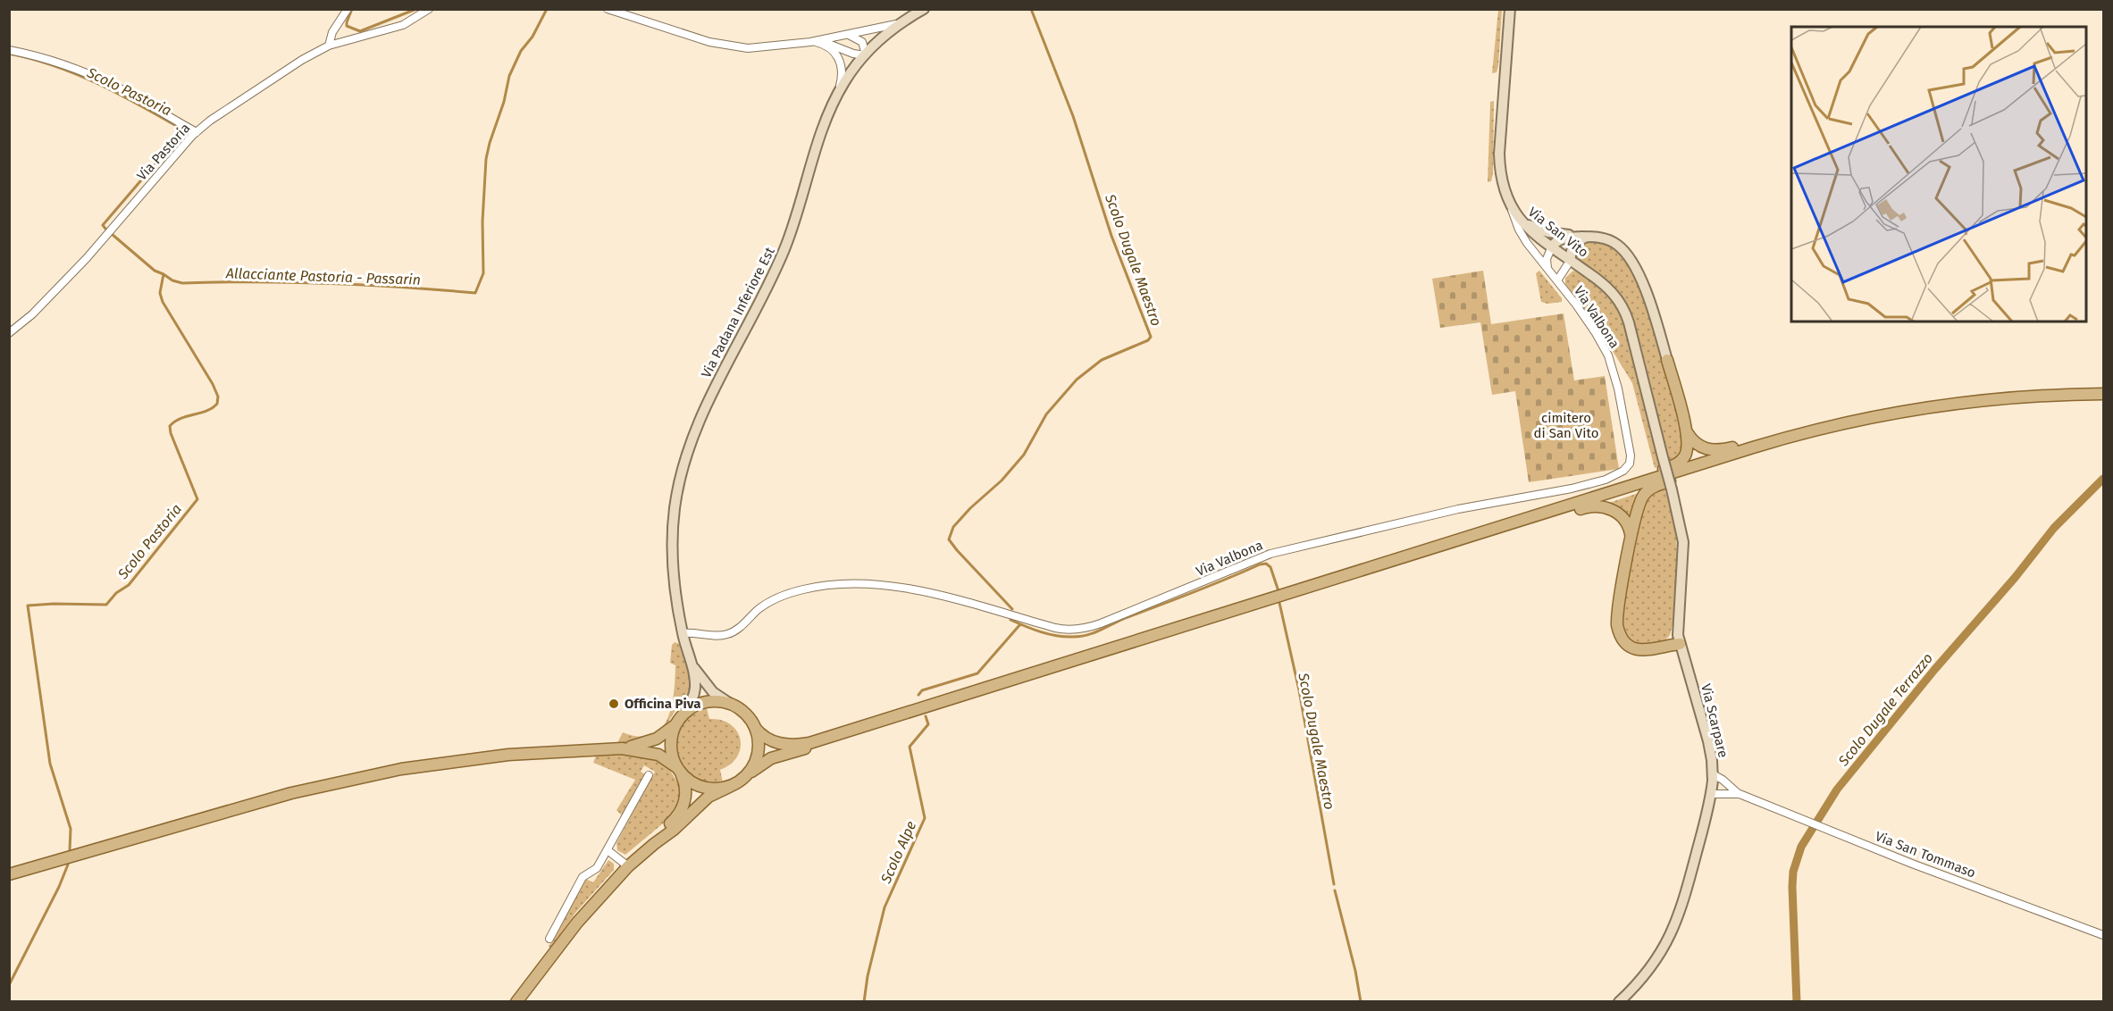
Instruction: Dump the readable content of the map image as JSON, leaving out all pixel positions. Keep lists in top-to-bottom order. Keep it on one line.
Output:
{"streets":{"street":["Via Pastoria","Via San Vito","Via Padana Inferiore Est","Via Valbona","Via Scarpare","Via San Tommaso"]},"crossings":[["Via San Vito","Via Valbona"],["Via San Vito","Via Scarpare"],["Via Padana Inferiore Est","Via Valbona"],["Via Scarpare","Via San Tommaso"]],"water":["Scolo Pastoria","Scolo Dugale Maestro","Allacciante Pastoria - Passarin","Scolo Dugale Terrazzo","Scolo Alpe"],"parks":["cimitero di San Vito"],"places":["Officina Piva"]}
